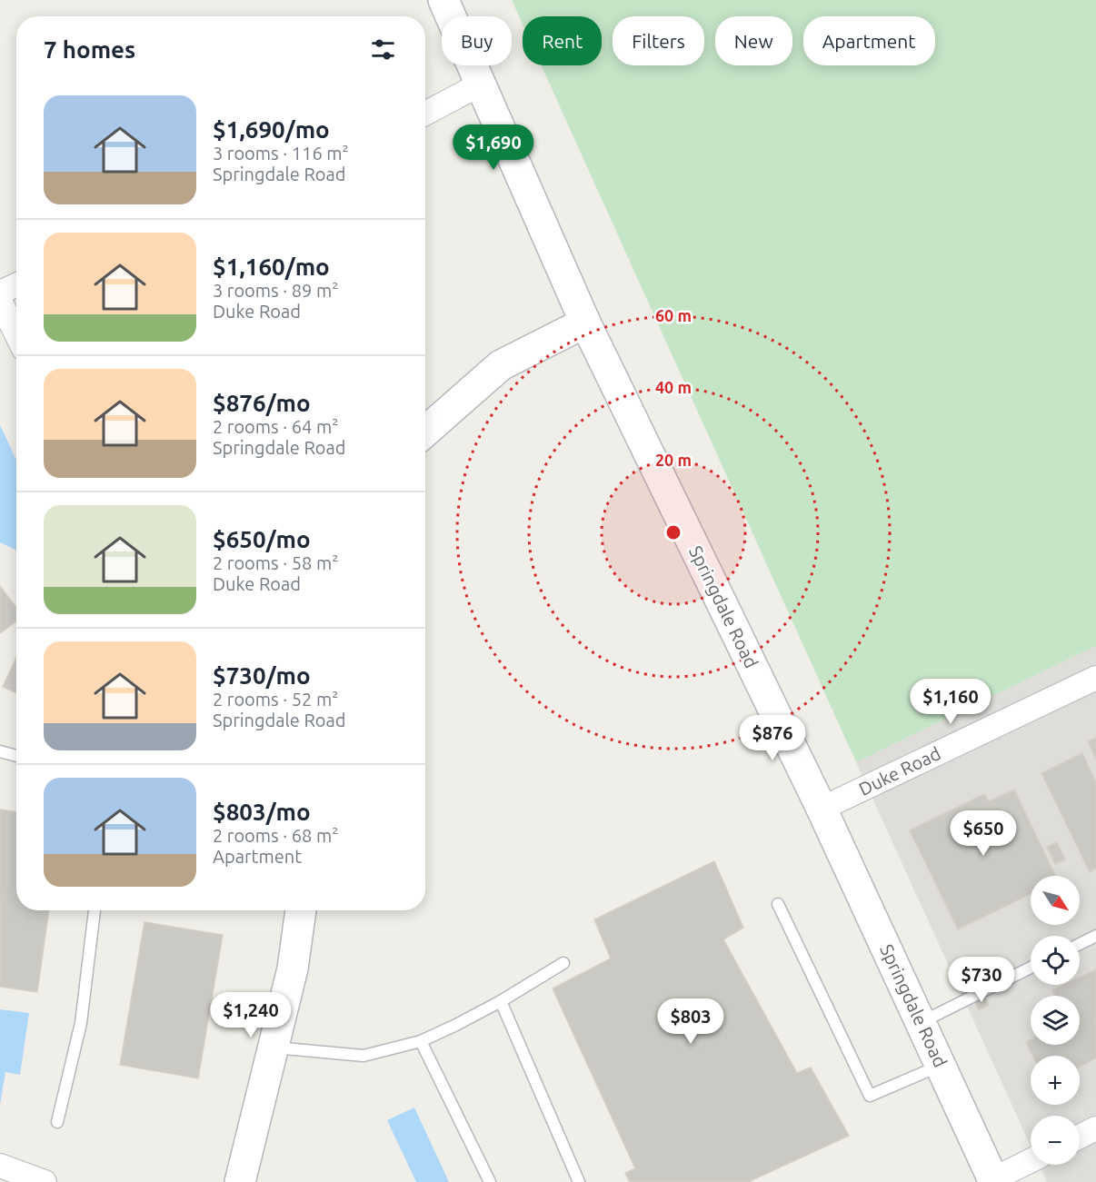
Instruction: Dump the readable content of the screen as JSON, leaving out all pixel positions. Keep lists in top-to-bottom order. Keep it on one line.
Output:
{"streets":{"main road":["Springdale Road"],"street":["Duke Road"]},"crossings":[["Springdale Road","Duke Road"]],"north":"bottom right","page":{"chip":["Buy","Rent","Filters","New","Apartment"],"heading":"7 homes","list":[{"name":"$1,690/mo","note":"3 rooms · 116 m² · Springdale Road"},{"name":"$1,160/mo","note":"3 rooms · 89 m² · Duke Road"},{"name":"$876/mo","note":"2 rooms · 64 m² · Springdale Road"},{"name":"$650/mo","note":"2 rooms · 58 m² · Duke Road"},{"name":"$730/mo","note":"2 rooms · 52 m² · Springdale Road"},{"name":"$803/mo","note":"2 rooms · 68 m² · Apartment"}],"price":["$1,690","$1,160","$876","$650","$730","$1,240","$803"],"map_buttons":["+","−"]},"rings":["60 m","40 m","20 m"]}
